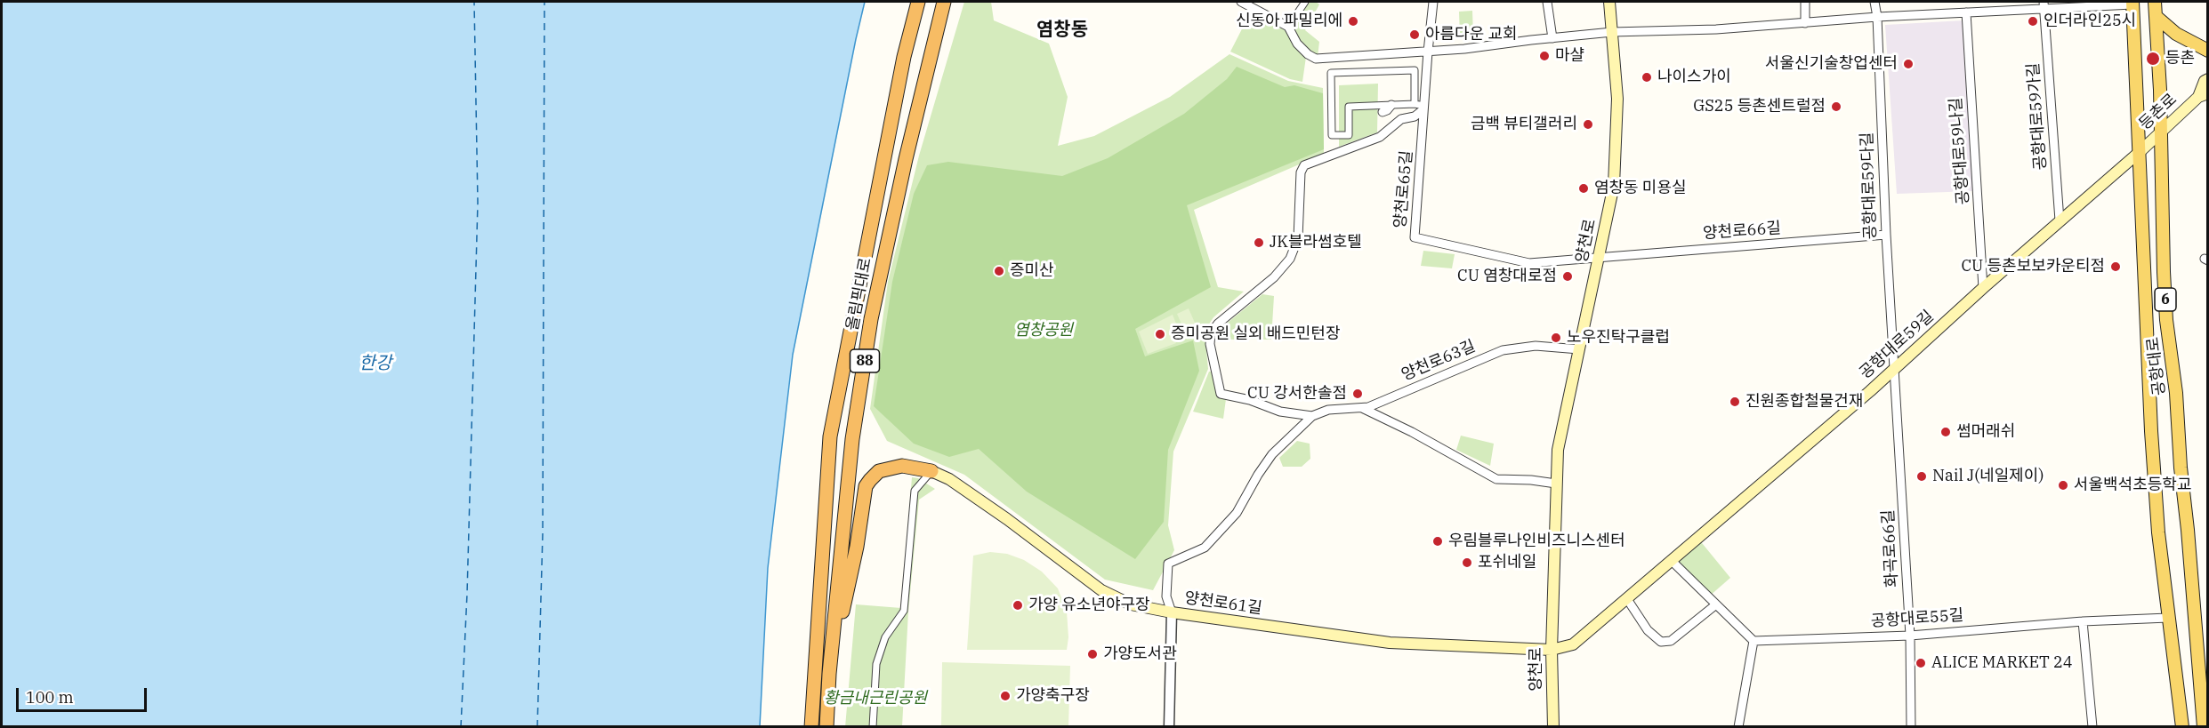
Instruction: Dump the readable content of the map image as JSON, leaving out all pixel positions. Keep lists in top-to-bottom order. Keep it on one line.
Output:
{"streets":{"highway":["올림픽대로","88"],"main road":["등촌로","양천로","6","공항대로59길","공항대로","양천로61길"],"street":["공항대로59가길","공항대로59나길","공항대로59다길","양천로65길","양천로66길","양천로63길","화곡로66길","공항대로55길"]},"crossings":[["등촌로","공항대로59길"],["등촌로","공항대로"],["공항대로59가길","공항대로59길"],["공항대로59나길","공항대로59길"],["공항대로59다길","양천로66길"],["공항대로59다길","공항대로59길"],["공항대로59다길","화곡로66길"],["양천로65길","양천로66길"],["양천로65길","양천로"],["양천로65길","양천로63길"],["양천로66길","양천로"],["양천로","공항대로59길"],["양천로","양천로63길"],["양천로","양천로61길"],["공항대로59길","공항대로"],["공항대로59길","화곡로66길"],["공항대로59길","양천로61길"],["양천로63길","양천로61길"],["공항대로","공항대로55길"],["화곡로66길","공항대로55길"]],"districts":["염창동"],"water":["한강"],"parks":["염창공원","황금내근린공원"],"places":["신동아 파밀리에","인더라인25시","아름다운 교회","마샬","등촌","서울신기술창업센터","나이스가이","GS25 등촌센트럴점","금백 뷰티갤러리","염창동 미용실","JK블라썸호텔","CU 등촌보보카운티점","증미산","CU 염창대로점","증미공원 실외 배드민턴장","노우진탁구클럽","CU 강서한솔점","진원종합철물건재","썸머래쉬","Nail J(네일제이)","서울백석초등학교","우림블루나인비즈니스센터","포쉬네일","가양 유소년야구장","가양도서관","ALICE MARKET 24","가양축구장"],"scale_bar":"100 m"}
